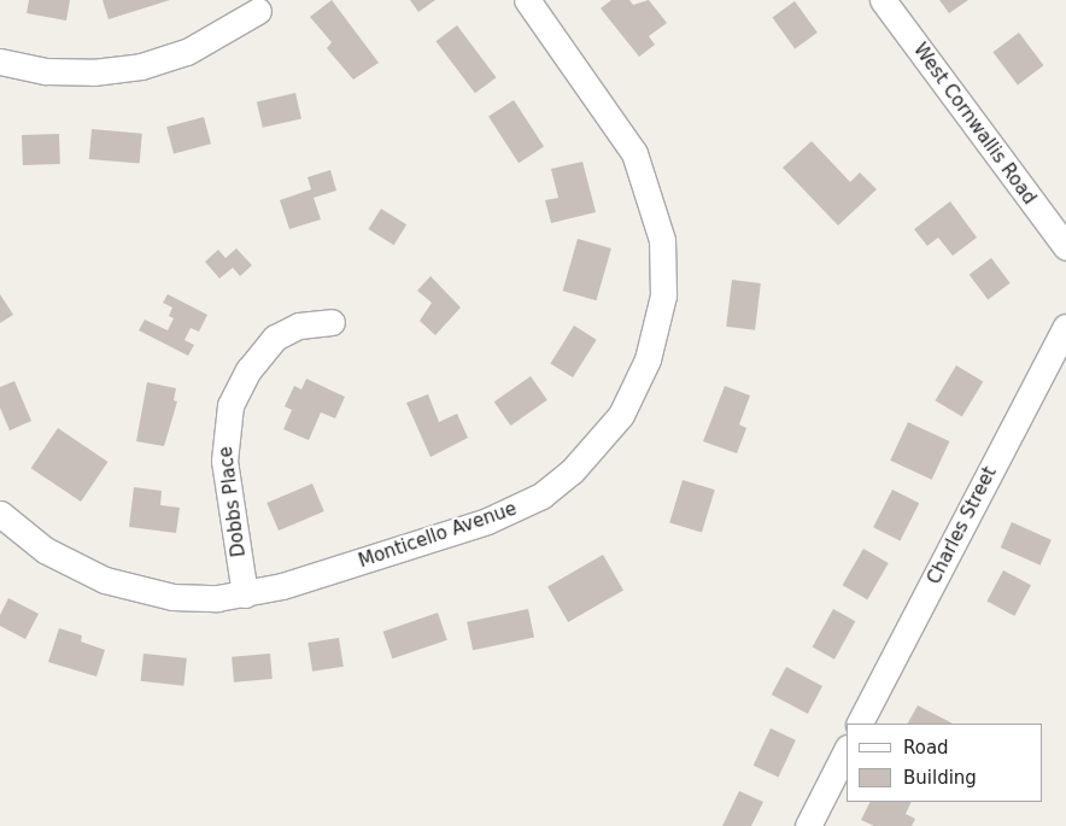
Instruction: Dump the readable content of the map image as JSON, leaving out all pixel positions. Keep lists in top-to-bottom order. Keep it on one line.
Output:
{"streets":{"street":["West Cornwallis Road","Dobbs Place","Charles Street","Monticello Avenue"]},"crossings":[["Dobbs Place","Monticello Avenue"]],"legend":["Road","Building"]}
